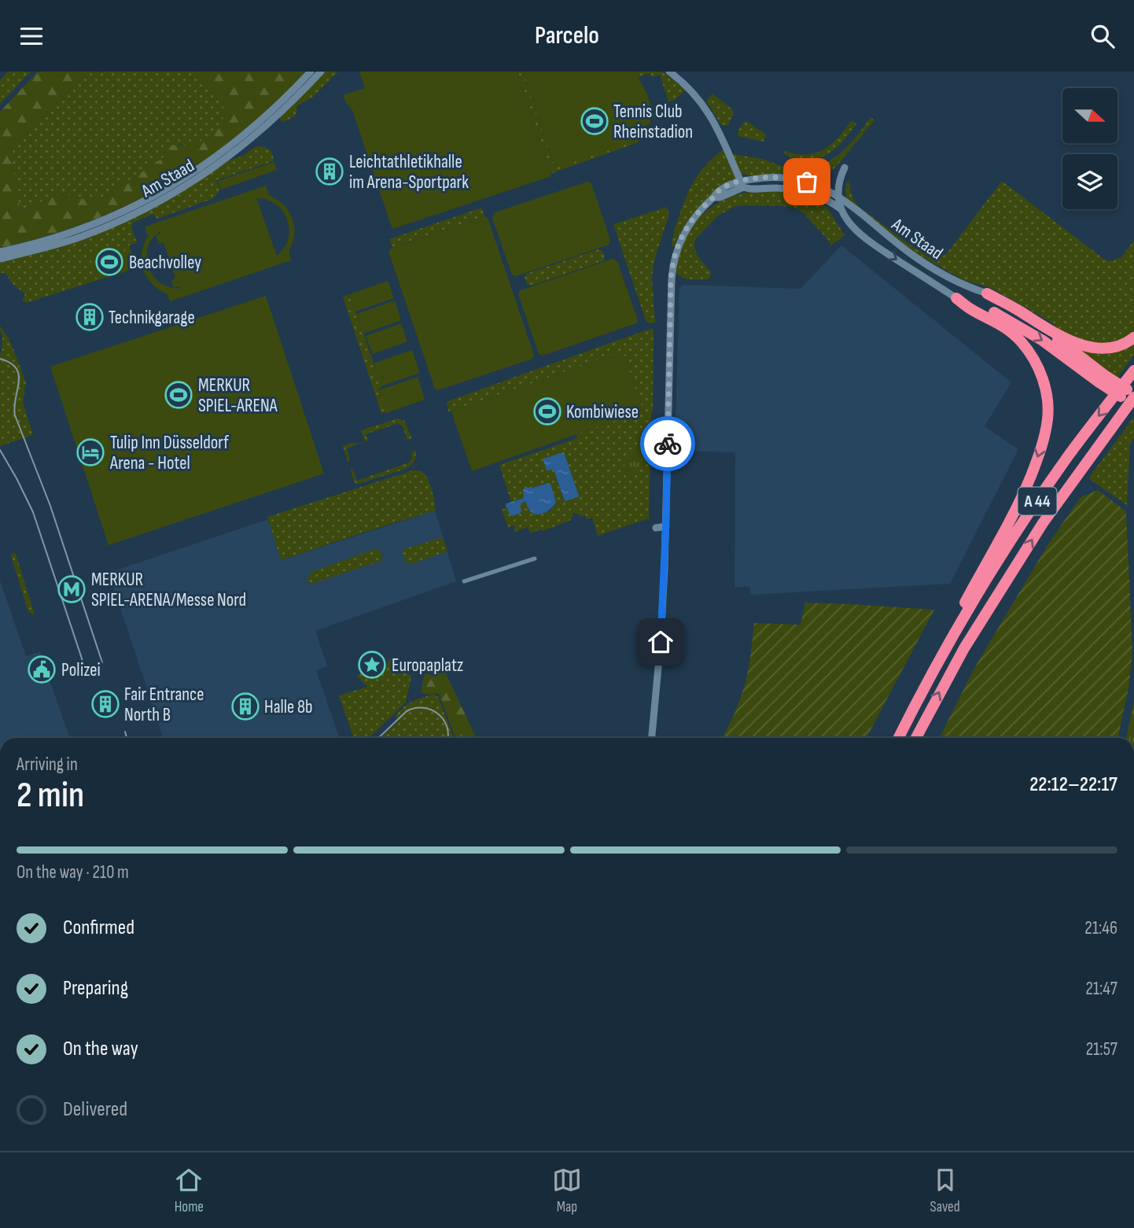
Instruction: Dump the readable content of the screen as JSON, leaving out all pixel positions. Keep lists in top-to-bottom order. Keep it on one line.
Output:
{"streets":{"highway":["A 44"],"street":["Am Staad"]},"places":{"sports":["Tennis Club Rheinstadion","Beachvolley","MERKUR SPIEL-ARENA","Kombiwiese"],"building":["Leichtathletikhalle im Arena-Sportpark","Technikgarage","Fair Entrance North B","Halle 8b"],"hotel":["Tulip Inn Düsseldorf Arena - Hotel"],"metro station":["MERKUR SPIEL-ARENA/Messe Nord"],"place":["Europaplatz"],"public building":["Polizei"]},"north":"right","page":{"header":"Parcelo","heading":["2 min","Arriving in","22:12–22:17"],"bar":"On the way · 210 m","list":[["Confirmed","21:46"],["Preparing","21:47"],["On the way","21:57"],"Delivered"],"tabs":["Home","Map","Saved"]}}
